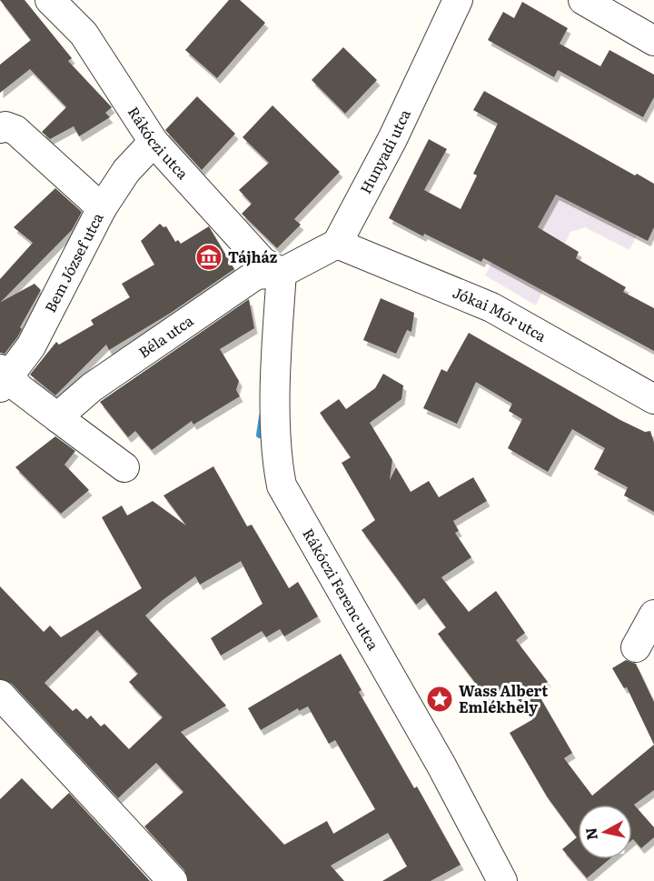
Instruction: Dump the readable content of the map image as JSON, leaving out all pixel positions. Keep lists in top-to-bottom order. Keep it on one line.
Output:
{"streets":{"street":["Rákóczi utca","Hunyadi utca","Bem József utca","Jókai Mór utca","Béla utca","Rákóczi Ferenc utca"]},"crossings":[["Rákóczi utca","Bem József utca"],["Rákóczi utca","Béla utca"],["Rákóczi utca","Rákóczi Ferenc utca"],["Hunyadi utca","Jókai Mór utca"],["Béla utca","Rákóczi Ferenc utca"]],"places":{"museum":["Tájház"],"place":["Wass Albert Emlékhely"]},"north":"left"}
